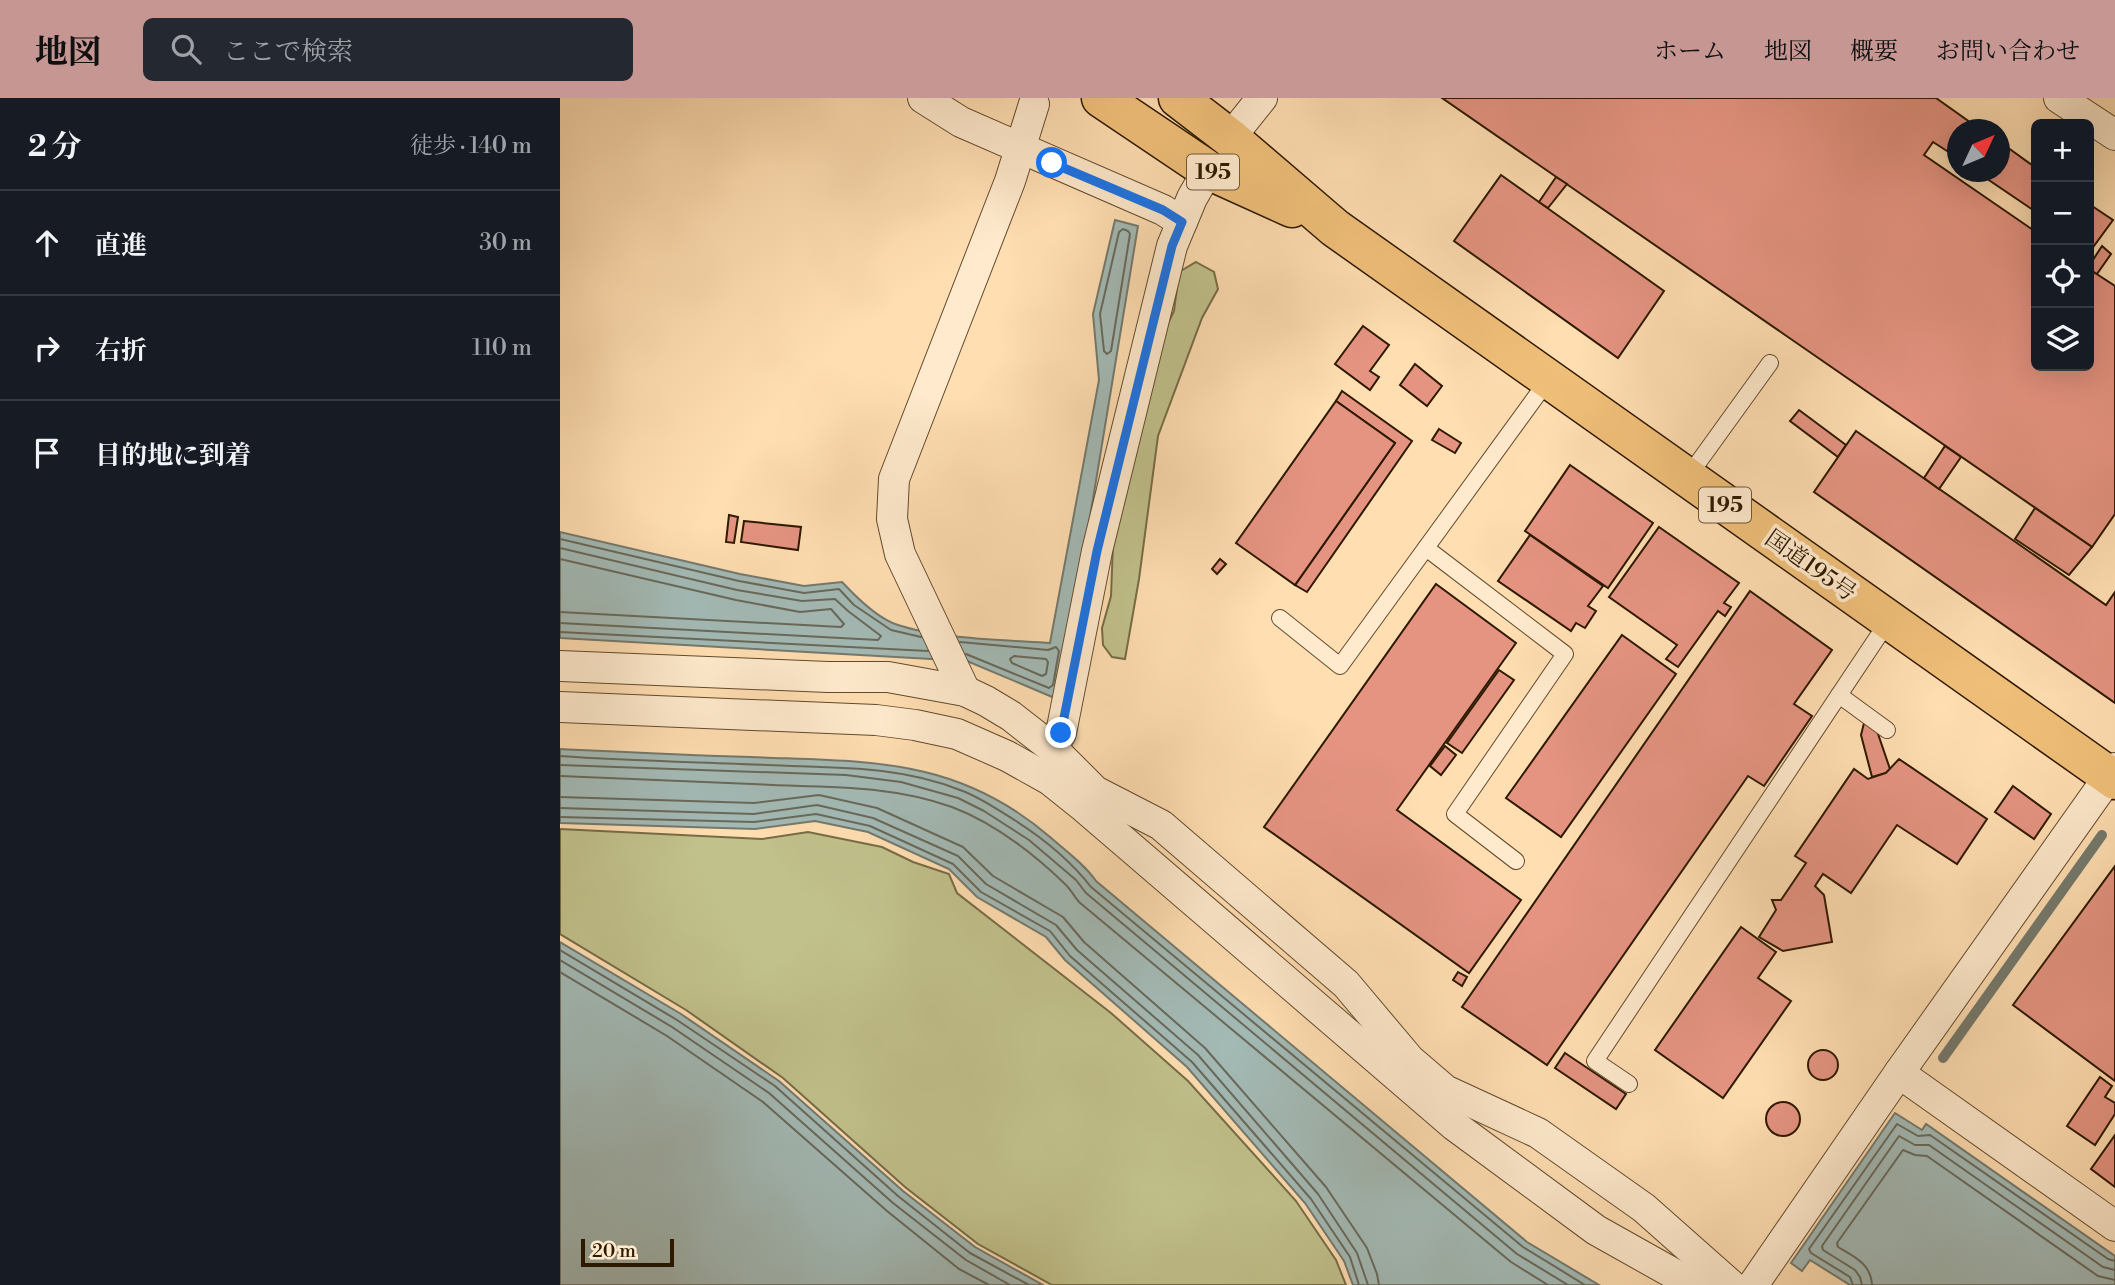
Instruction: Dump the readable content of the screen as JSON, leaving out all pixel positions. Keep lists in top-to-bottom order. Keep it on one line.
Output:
{"streets":{"highway":["195","国道195号"]},"scale_bar":"20 m","north":"top right","page":{"header":"地図","search":"ここで検索","nav":["ホーム","地図","概要","お問い合わせ"],"heading":["2 分","徒歩 · 140 m"],"map_buttons":["+","−"],"list":[["直進","30 m"],["右折","110 m"],"目的地に到着"],"scale":"20 m"}}
